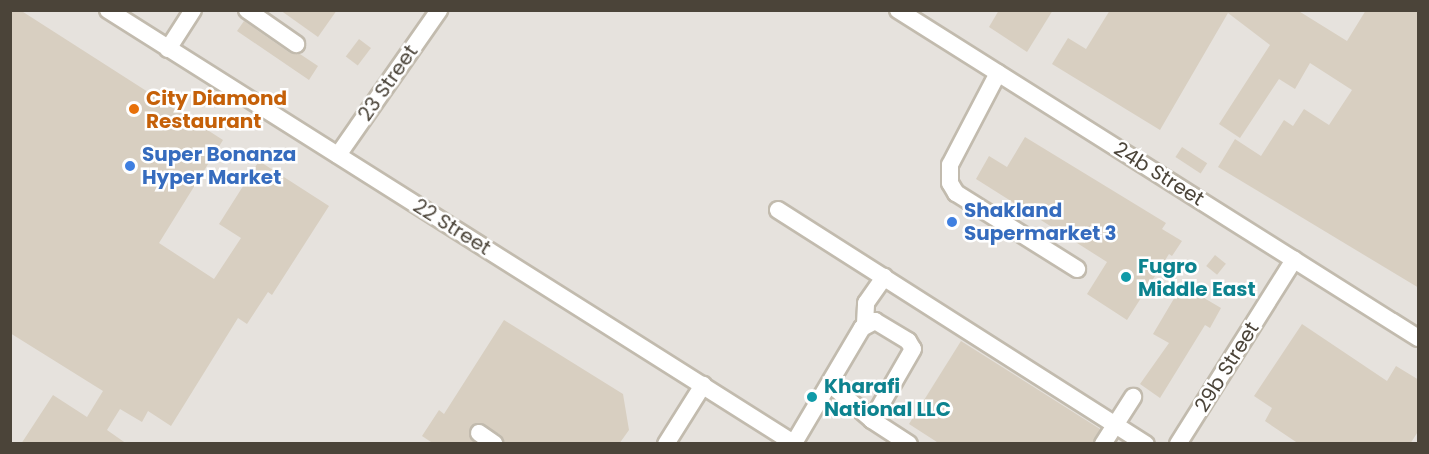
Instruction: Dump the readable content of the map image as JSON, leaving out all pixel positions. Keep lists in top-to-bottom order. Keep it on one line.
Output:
{"streets":{"street":["23 Street","24b Street","22 Street","29b Street"]},"crossings":[["23 Street","22 Street"],["24b Street","29b Street"]],"places":["City Diamond Restaurant","Super Bonanza Hyper Market","Shakland Supermarket 3","Fugro Middle East","Kharafi National LLC"]}
